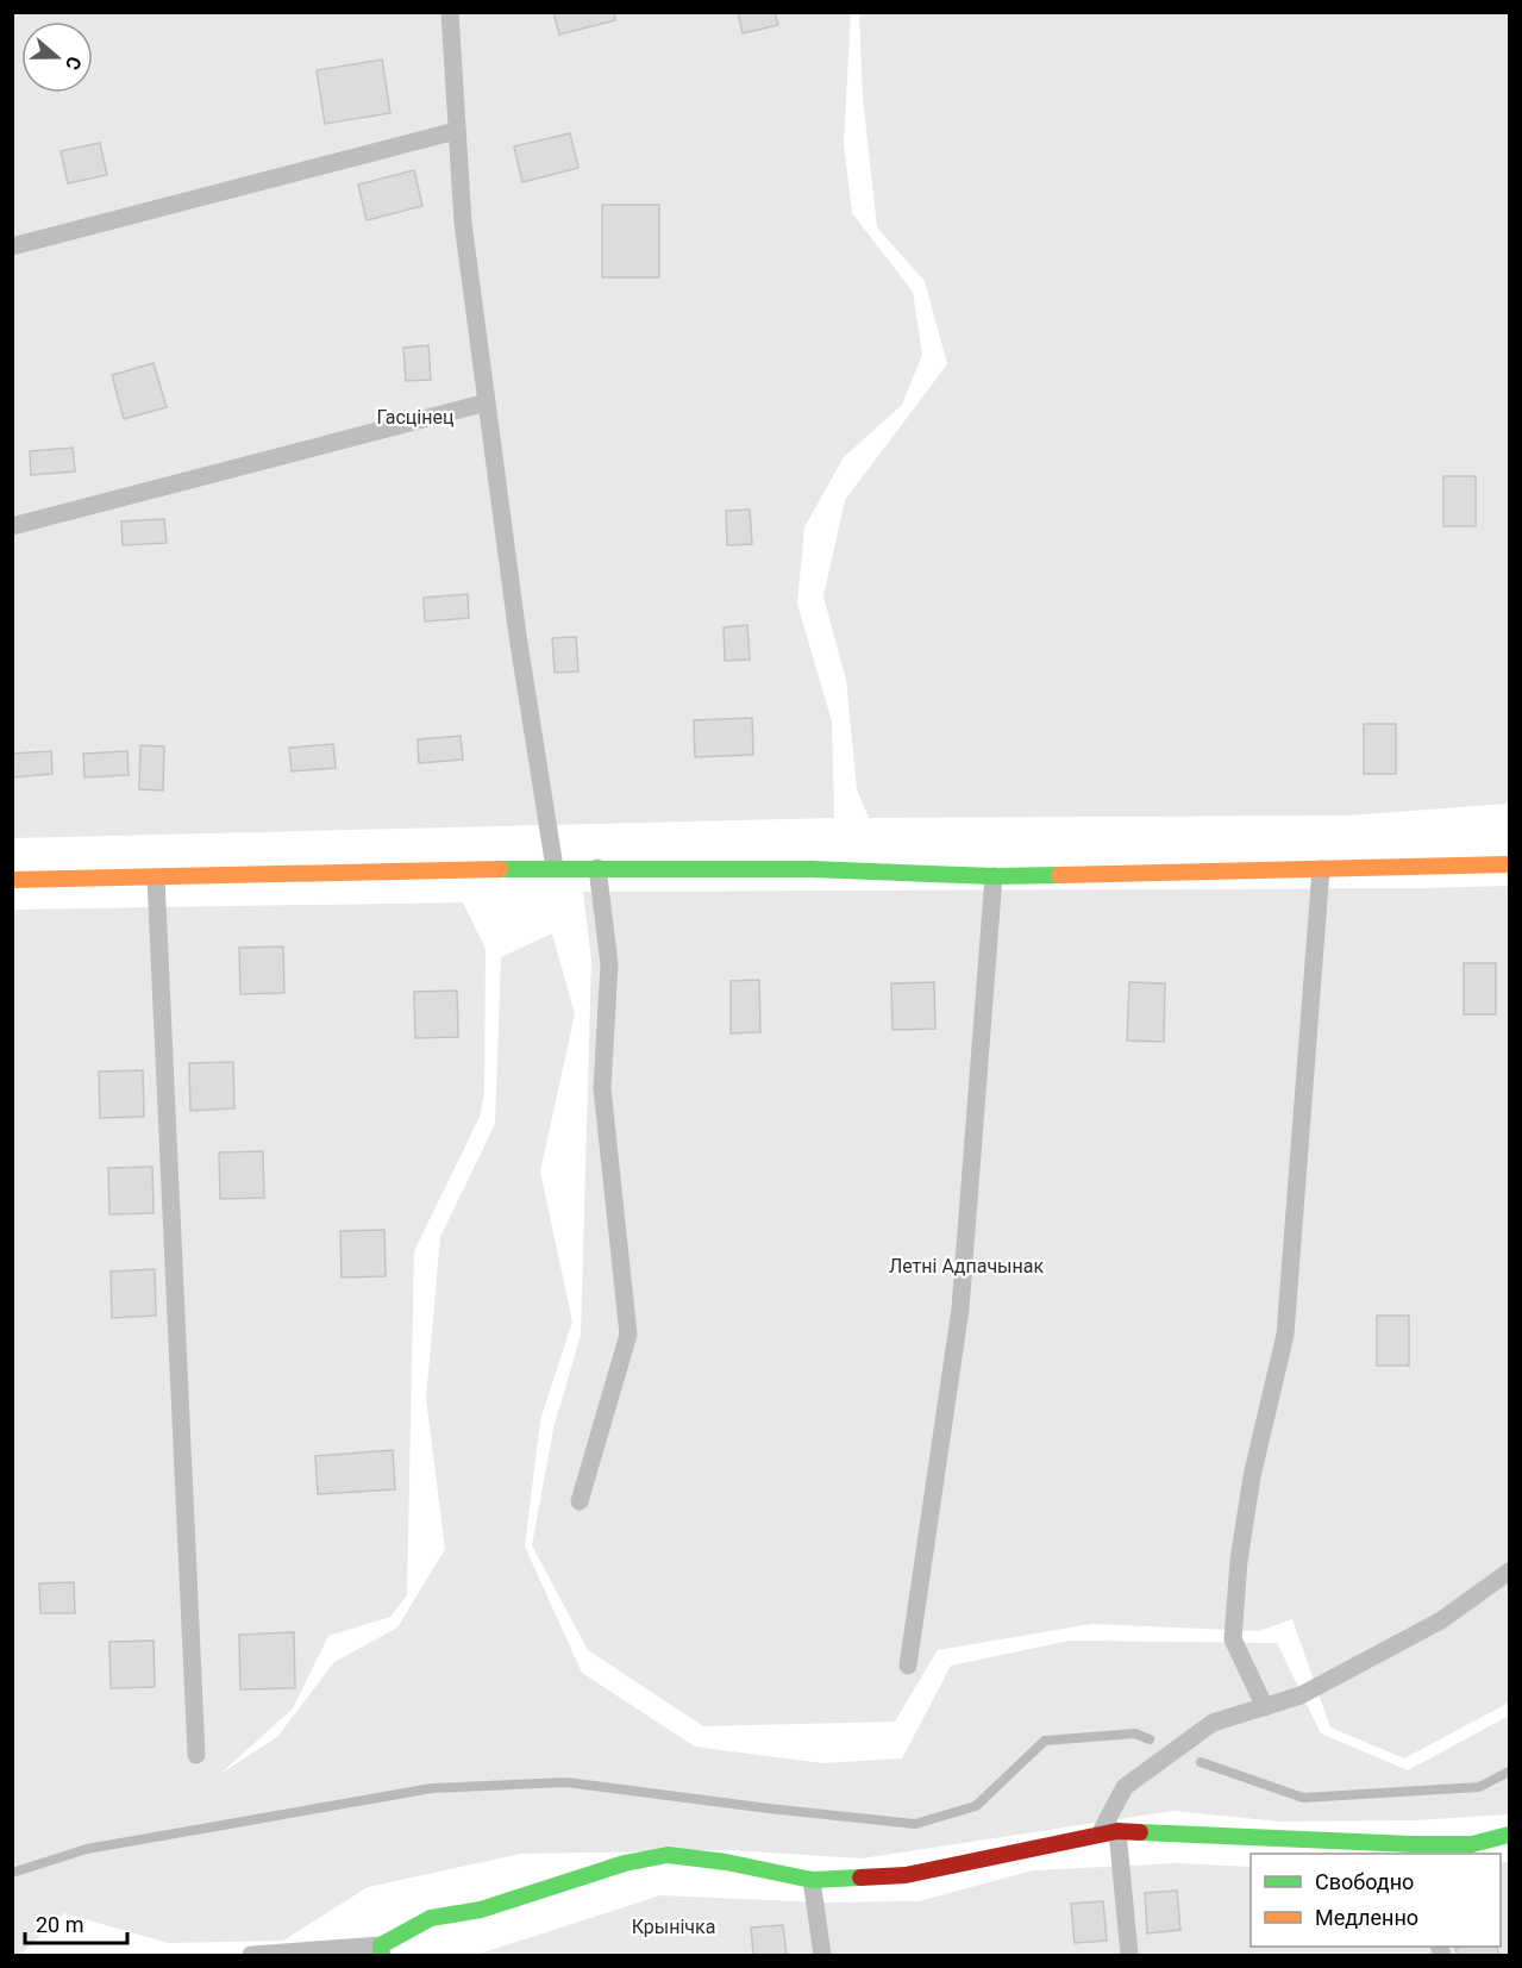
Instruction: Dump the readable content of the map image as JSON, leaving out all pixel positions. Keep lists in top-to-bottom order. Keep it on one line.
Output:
{"parks":["Гасцінец","Летні Адпачынак","Крынічка"],"legend":["Свободно","Медленно"],"scale_bar":"20 m","north":"right"}
